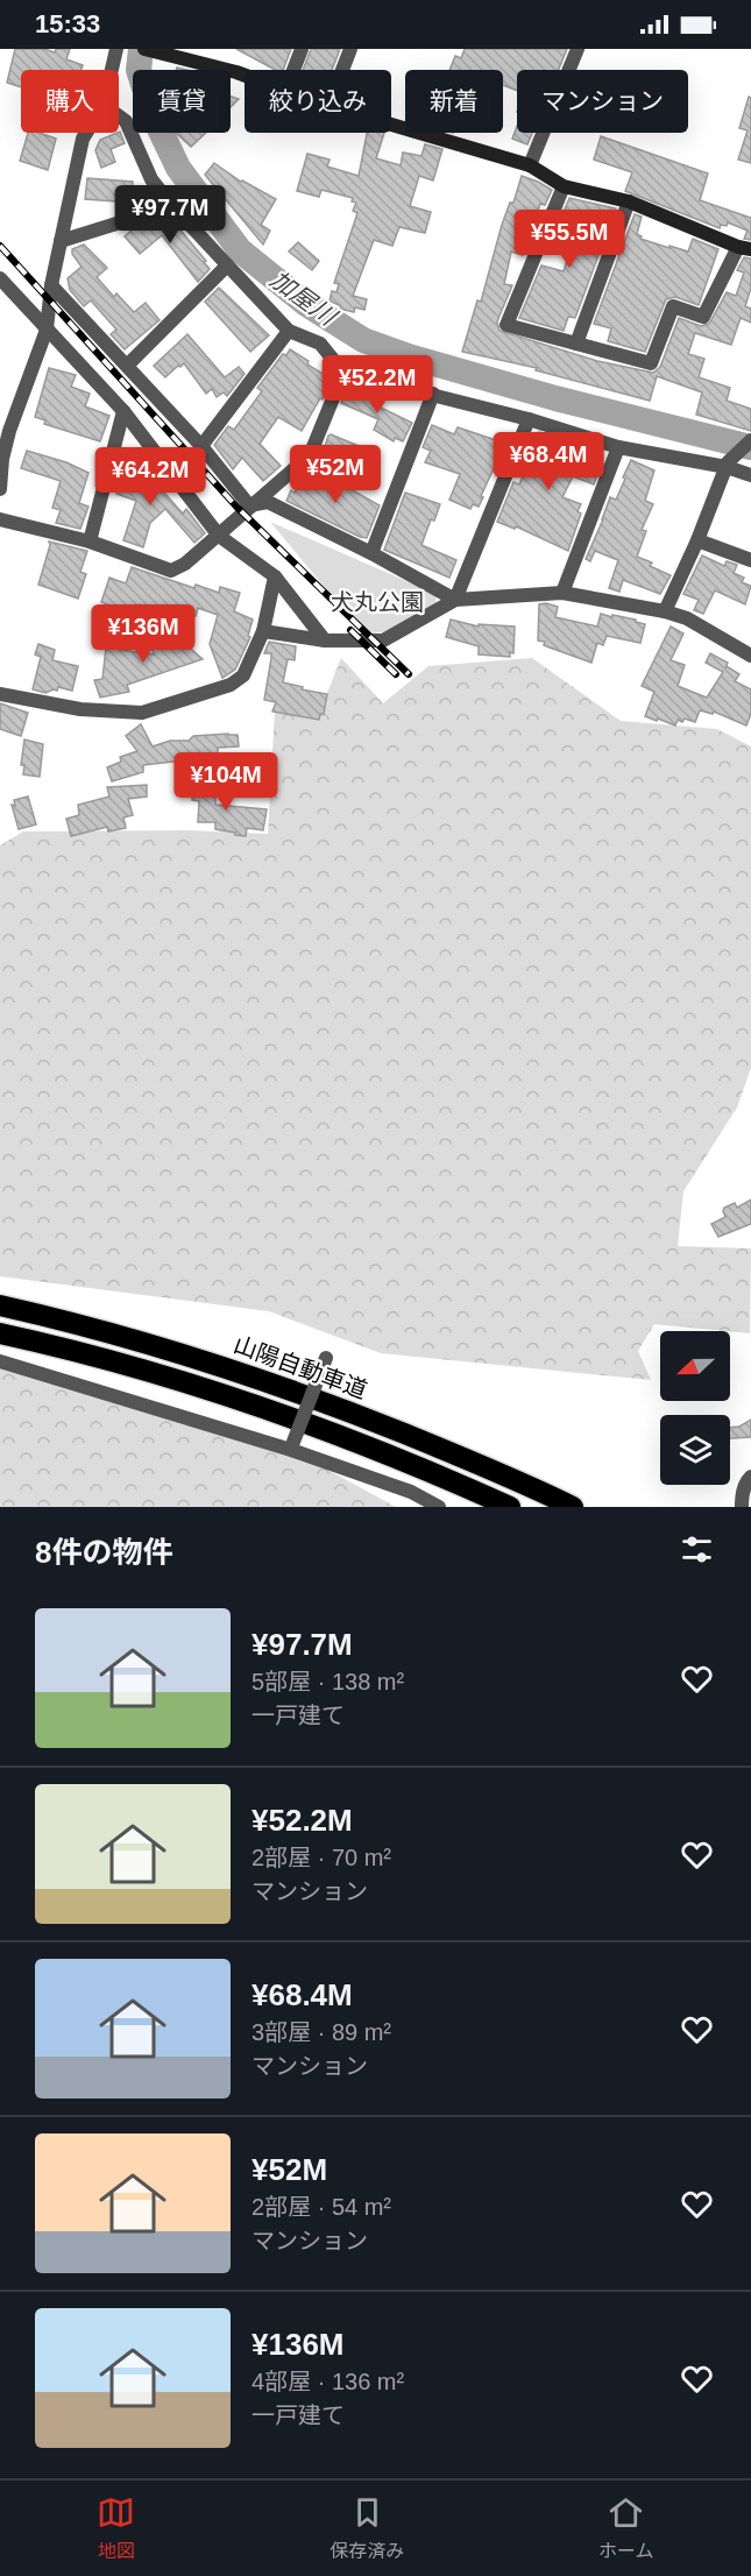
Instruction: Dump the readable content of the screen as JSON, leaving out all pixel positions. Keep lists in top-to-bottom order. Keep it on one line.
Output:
{"streets":{"highway":["山陽自動車道"]},"water":["加屋川"],"parks":["犬丸公園"],"north":"left","page":{"status":"15:33","chip":["購入","賃貸","絞り込み","新着","マンション"],"price":["¥97.7M","¥55.5M","¥52.2M","¥68.4M","¥52M","¥64.2M","¥136M","¥104M"],"heading":"8件の物件","list":[{"name":"¥97.7M","note":"5部屋 · 138 m² · 一戸建て"},{"name":"¥52.2M","note":"2部屋 · 70 m² · マンション"},{"name":"¥68.4M","note":"3部屋 · 89 m² · マンション"},{"name":"¥52M","note":"2部屋 · 54 m² · マンション"},{"name":"¥136M","note":"4部屋 · 136 m² · 一戸建て"}],"tabs":["地図","保存済み","ホーム"]}}
